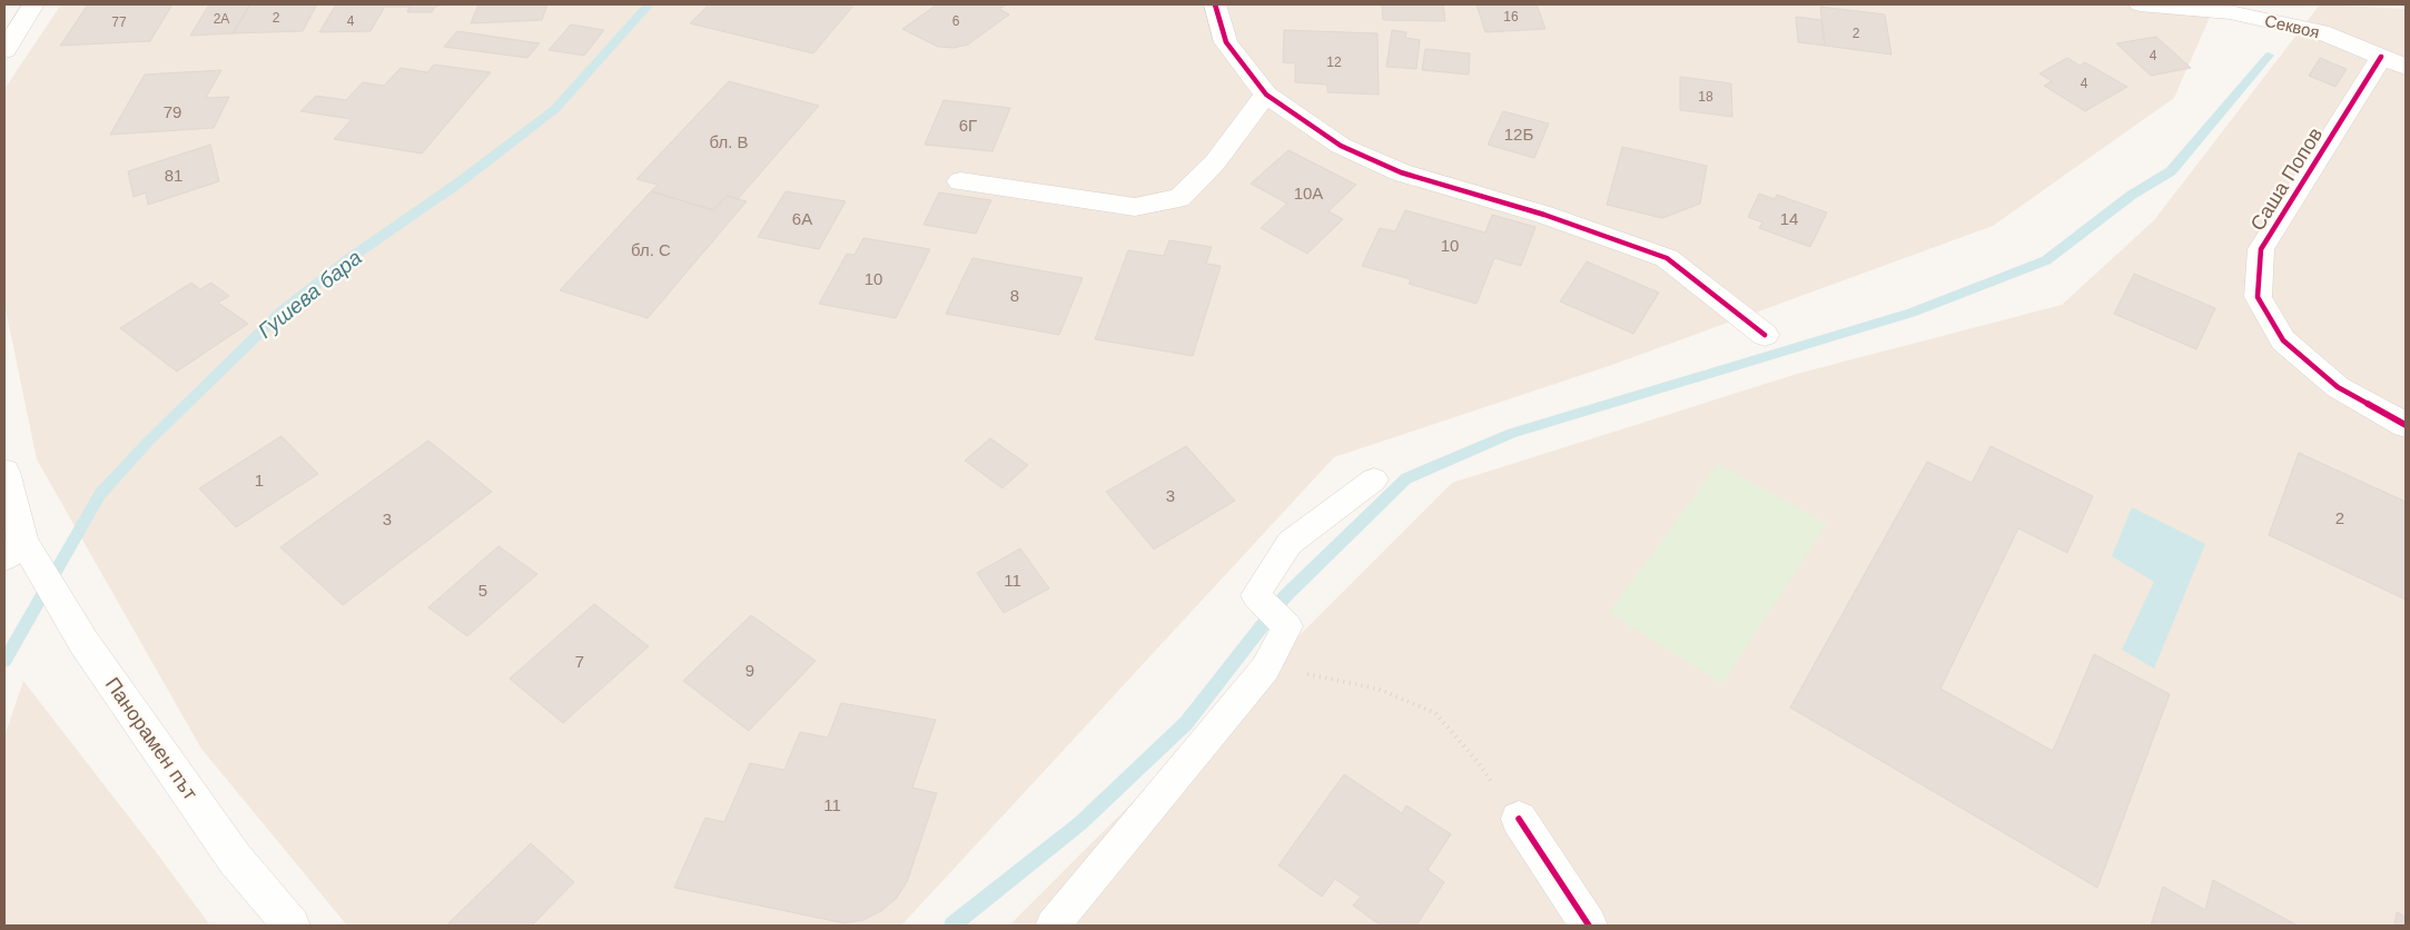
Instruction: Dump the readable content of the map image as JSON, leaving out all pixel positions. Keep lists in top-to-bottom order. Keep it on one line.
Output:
{"streets":{"street":["Секвоя","Саша Попов","Панорамен път"]},"crossings":[["Секвоя","Саша Попов"]],"water":["Гушева бара"],"house_numbers":["16","2","2А","4","6","77","2","4","12","4","18","79","6Г","12Б","бл. B","81","10А","6А","14","10","бл. C","10","8","1","3","2","3","11","5","7","9","11"]}
